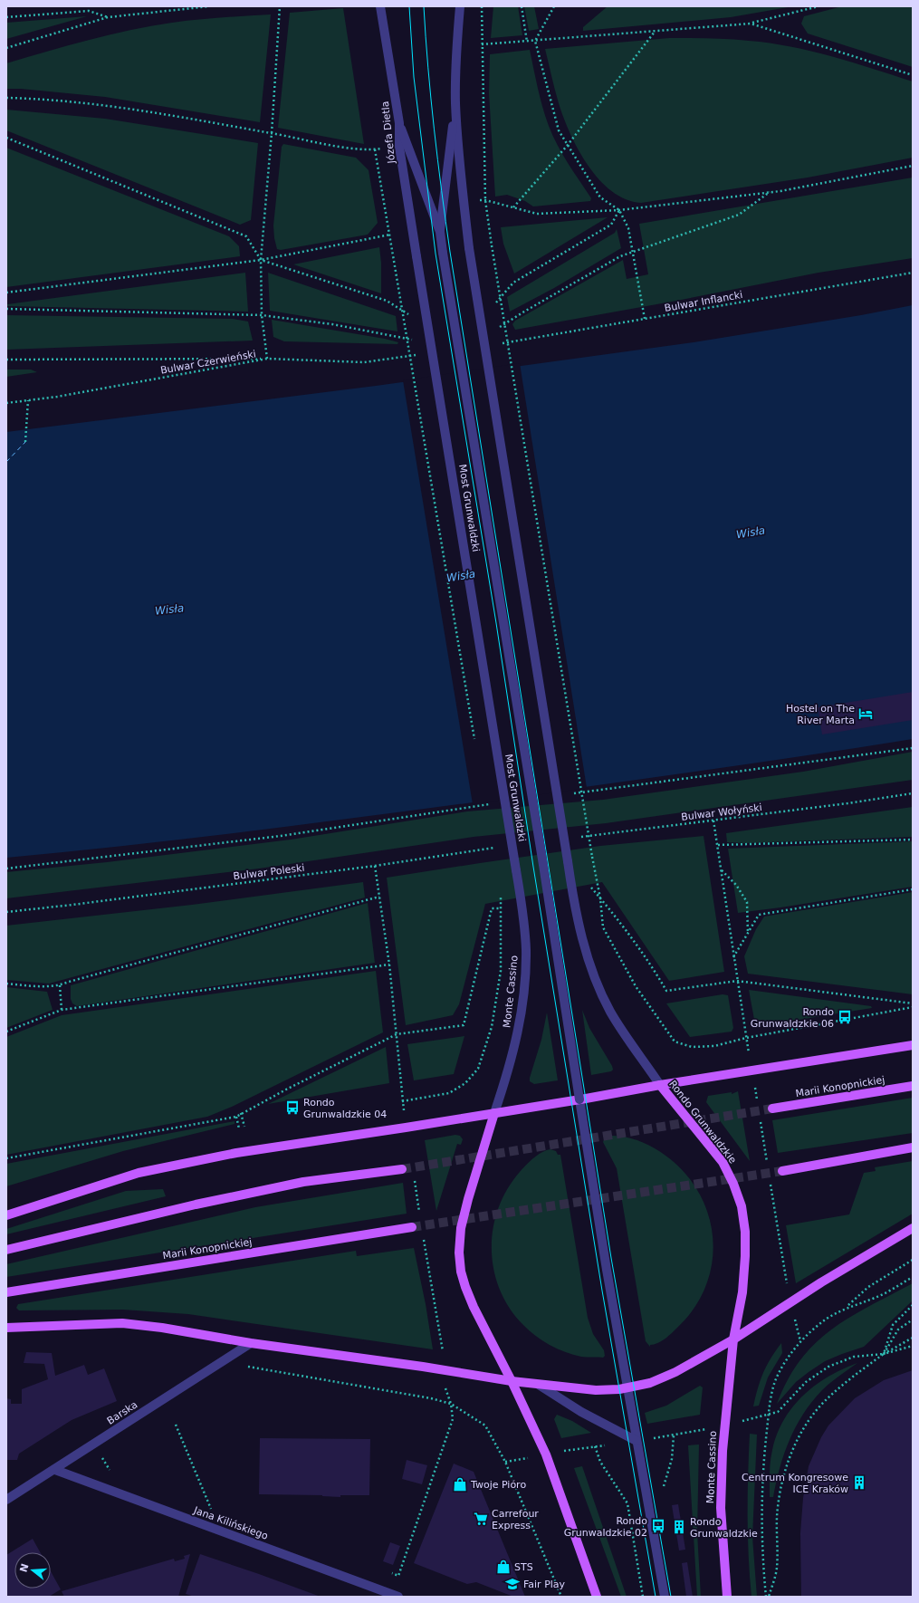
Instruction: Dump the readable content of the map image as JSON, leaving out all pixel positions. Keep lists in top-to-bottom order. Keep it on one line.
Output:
{"streets":{"main road":["Monte Cassino","Marii Konopnickiej","Rondo Grunwaldzkie"],"street":["Józefa Dietla","Most Grunwaldzki","Barska","Jana Kilińskiego"],"path":["Bulwar Inflancki","Bulwar Czerwieński","Bulwar Wołyński","Bulwar Poleski"]},"crossings":[["Józefa Dietla","Most Grunwaldzki"],["Most Grunwaldzki","Monte Cassino"],["Monte Cassino","Rondo Grunwaldzkie"],["Barska","Jana Kilińskiego"]],"water":["Wisła"],"places":{"hotel":["Hostel on The River Marta"],"bus stop":["Rondo Grunwaldzkie 06","Rondo Grunwaldzkie 04","Rondo Grunwaldzkie 02"],"building":["Centrum Kongresowe ICE Kraków","Rondo Grunwaldzkie"],"shop":["Twoje Pióro","STS"],"supermarket":["Carrefour Express"],"school or university":["Fair Play"]},"north":"left"}
